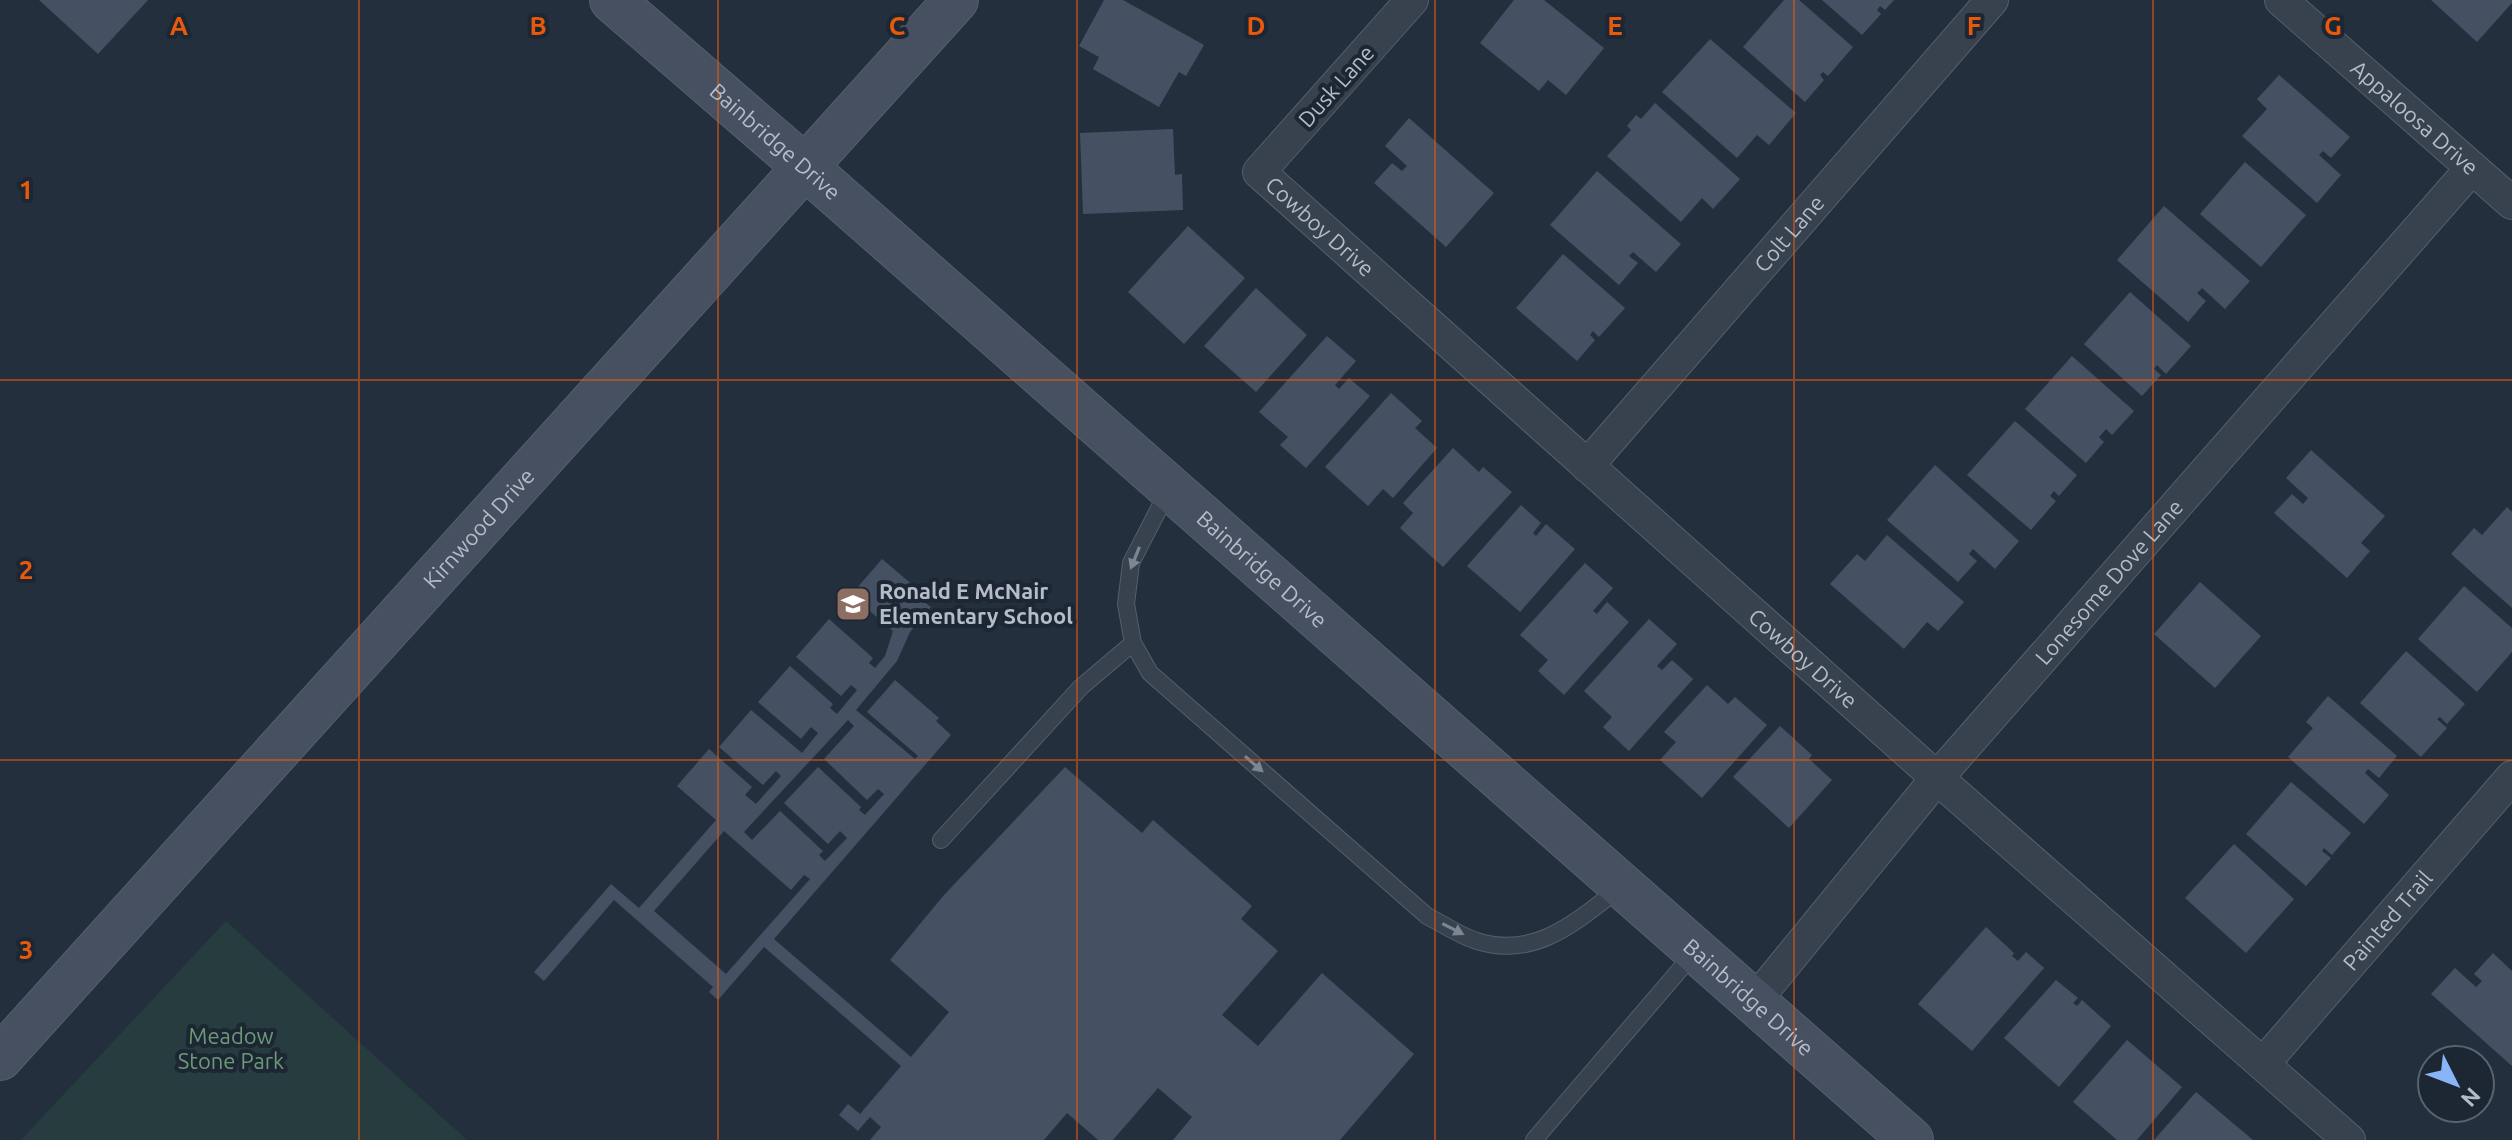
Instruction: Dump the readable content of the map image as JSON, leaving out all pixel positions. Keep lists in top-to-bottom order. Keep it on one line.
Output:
{"streets":{"street":["Dusk Lane","Appaloosa Drive","Bainbridge Drive","Cowboy Drive","Colt Lane","Kirnwood Drive","Lonesome Dove Lane","Painted Trail"]},"crossings":[["Dusk Lane","Cowboy Drive"],["Appaloosa Drive","Lonesome Dove Lane"],["Bainbridge Drive","Kirnwood Drive"],["Bainbridge Drive","Lonesome Dove Lane"],["Cowboy Drive","Colt Lane"],["Cowboy Drive","Lonesome Dove Lane"],["Cowboy Drive","Painted Trail"]],"parks":["Meadow Stone Park"],"places":{"school or university":["Ronald E McNair Elementary School"]},"north":"bottom right","grid":{"columns":["A","B","C","D","E","F","G"],"rows":["1","2","3"]}}
